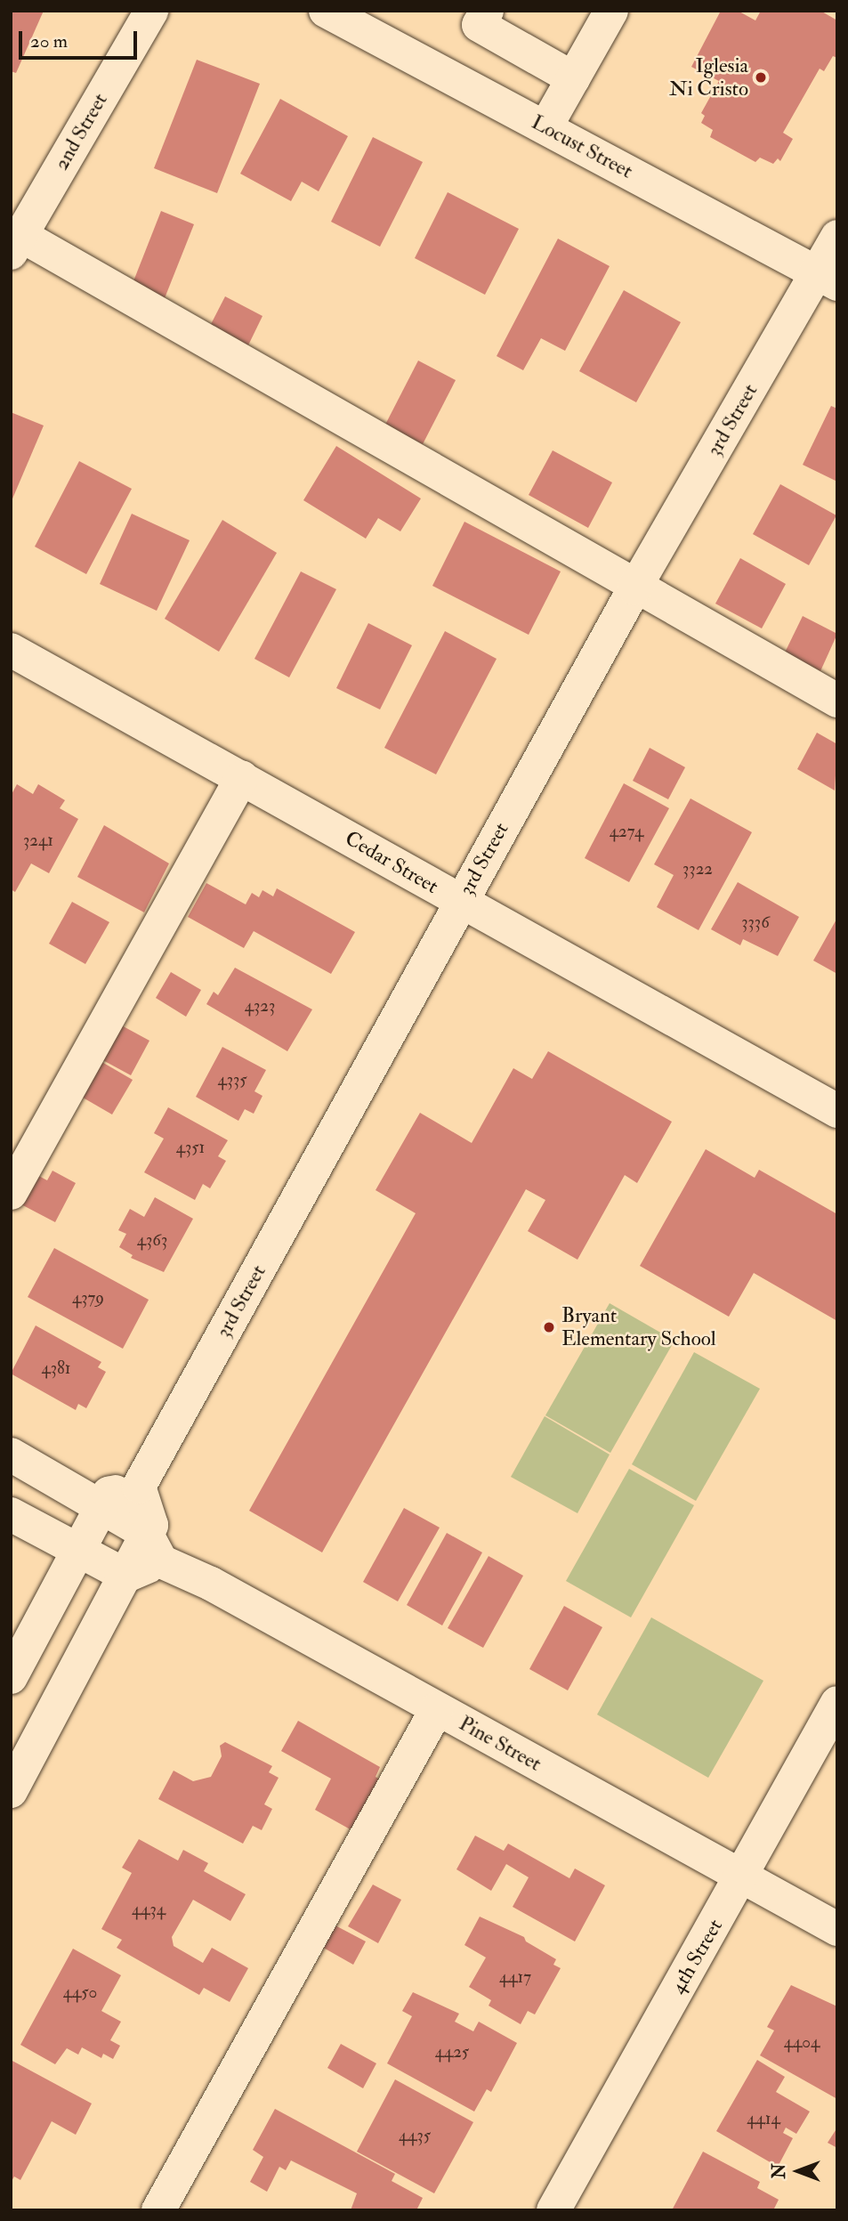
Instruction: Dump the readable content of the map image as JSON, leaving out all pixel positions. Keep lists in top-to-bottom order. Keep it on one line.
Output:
{"streets":{"street":["2nd Street","Locust Street","3rd Street","Cedar Street","Pine Street","4th Street"]},"crossings":[["Locust Street","3rd Street"],["3rd Street","Cedar Street"],["Pine Street","4th Street"]],"places":["Iglesia Ni Cristo","Bryant Elementary School"],"house_numbers":["4274","3241","3322","3336","4323","4335","4351","4363","4379","4381","4434","4417","4450","4404","4425","4414","4435"],"scale_bar":"20 m","north":"left"}
